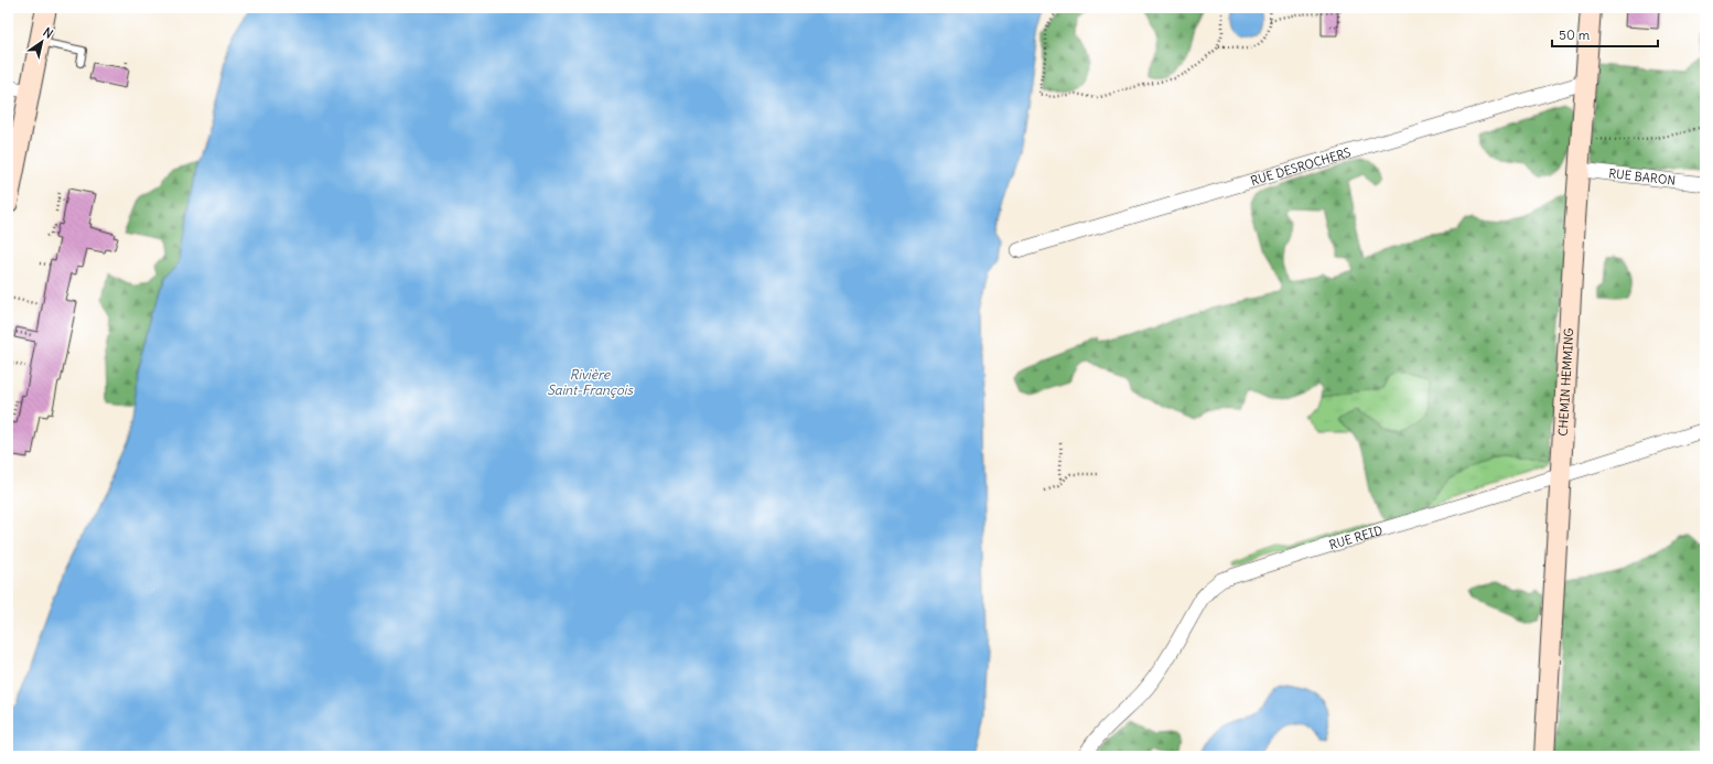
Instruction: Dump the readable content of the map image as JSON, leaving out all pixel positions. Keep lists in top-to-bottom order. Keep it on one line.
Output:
{"streets":{"street":["RUE DESROCHERS","RUE BARON","CHEMIN HEMMING","RUE REID"]},"crossings":[["RUE DESROCHERS","CHEMIN HEMMING"],["RUE BARON","CHEMIN HEMMING"],["CHEMIN HEMMING","RUE REID"]],"water":["Rivière Saint-François"],"scale_bar":"50 m","north":"top right"}
